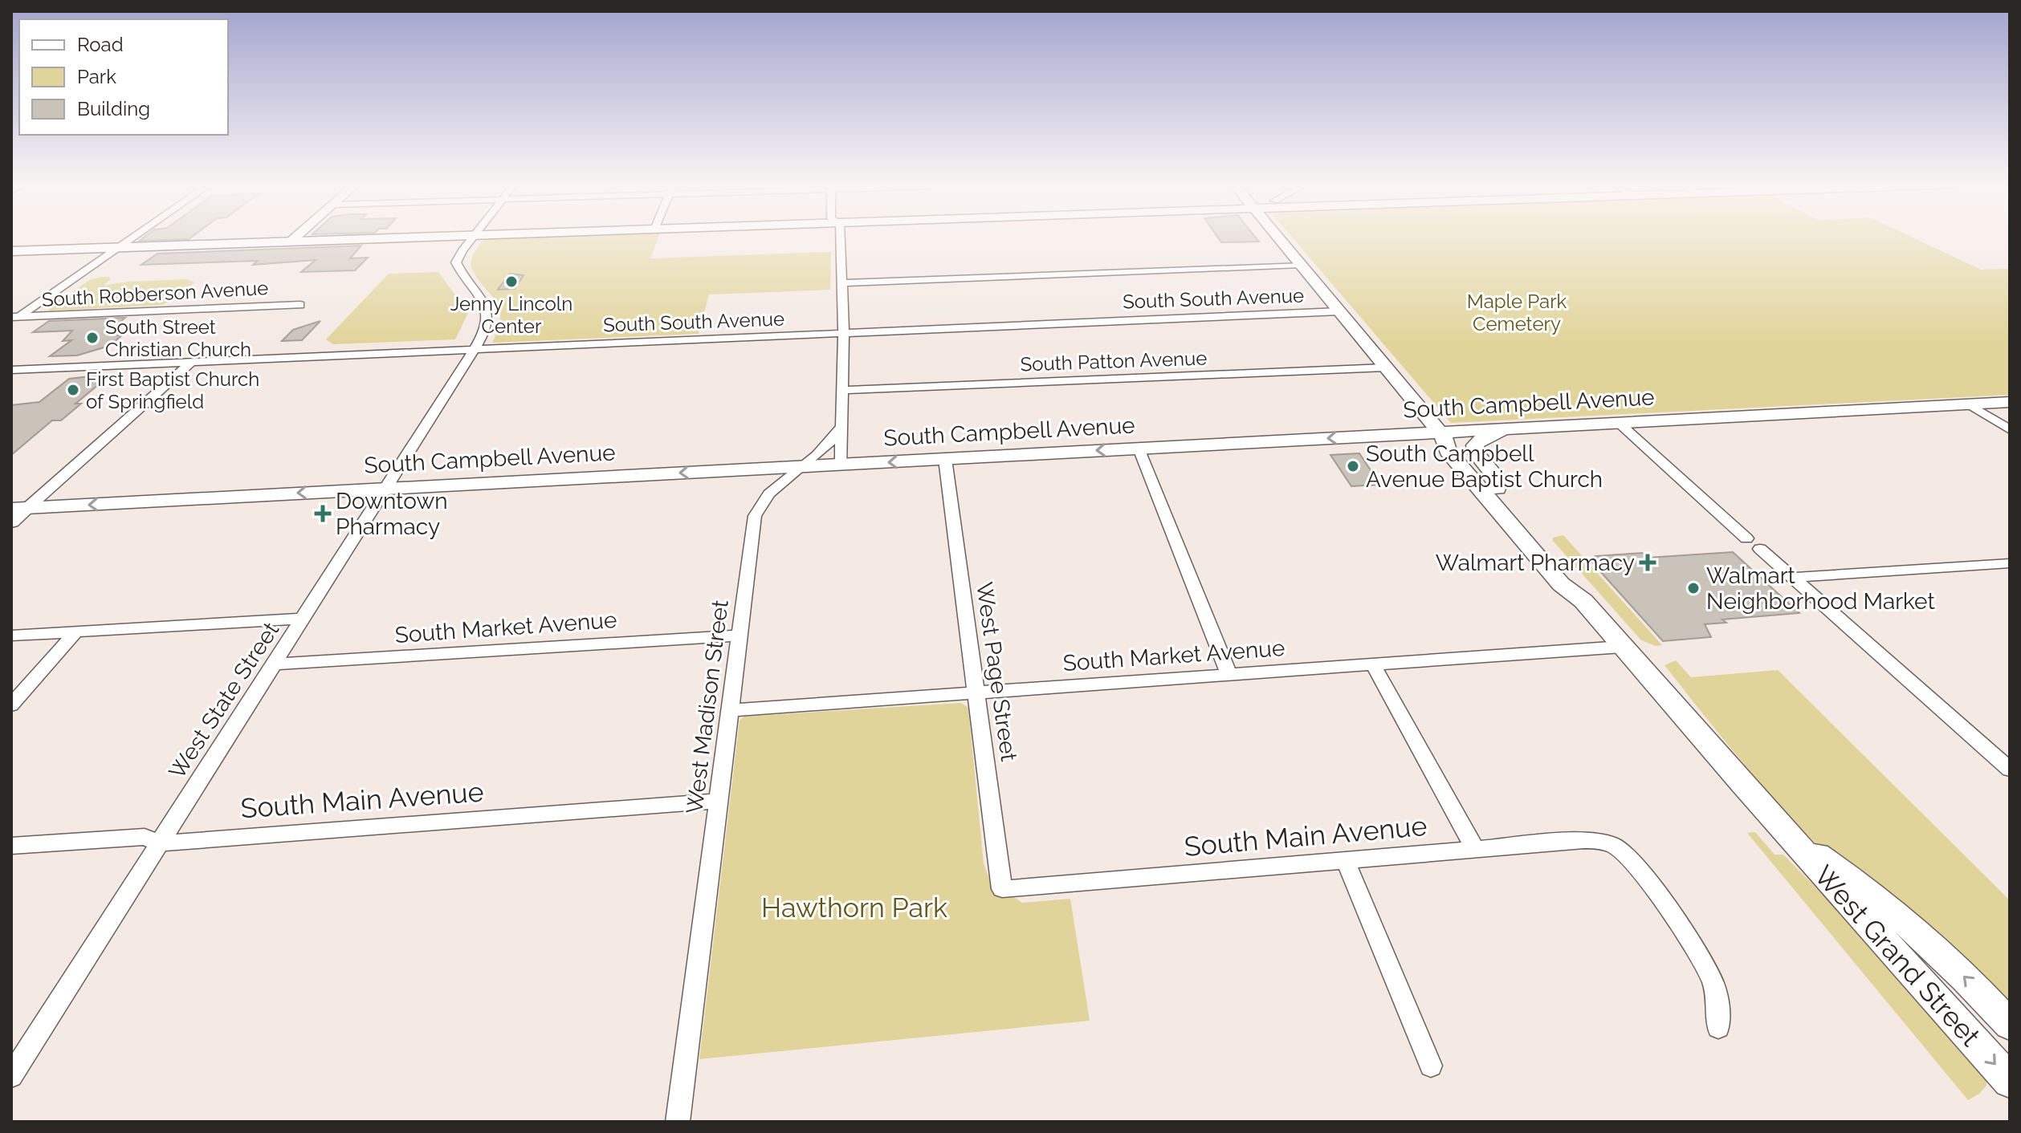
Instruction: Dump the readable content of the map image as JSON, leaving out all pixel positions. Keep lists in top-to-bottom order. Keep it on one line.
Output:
{"streets":{"main road":["South Campbell Avenue","West Grand Street"],"street":["South Robberson Avenue","South South Avenue","South Patton Avenue","South Market Avenue","West Page Street","West State Street","West Madison Street","South Main Avenue"]},"crossings":[["South South Avenue","West State Street"],["South South Avenue","West Grand Street"],["South Patton Avenue","West Grand Street"],["South Campbell Avenue","West Page Street"],["South Campbell Avenue","West State Street"],["South Campbell Avenue","West Madison Street"],["South Campbell Avenue","West Grand Street"],["South Market Avenue","West Page Street"],["South Market Avenue","West State Street"],["South Market Avenue","West Madison Street"],["South Market Avenue","West Grand Street"],["West Page Street","South Main Avenue"],["West State Street","South Main Avenue"],["West Madison Street","South Main Avenue"]],"one_way":["South Campbell Avenue"],"parks":["Maple Park Cemetery","Hawthorn Park"],"places":{"other":["Jenny Lincoln Center","South Street Christian Church","First Baptist Church of Springfield","South Campbell Avenue Baptist Church","Walmart Neighborhood Market"],"health":["Downtown Pharmacy","Walmart Pharmacy"]},"legend":["Road","Park","Building"]}
